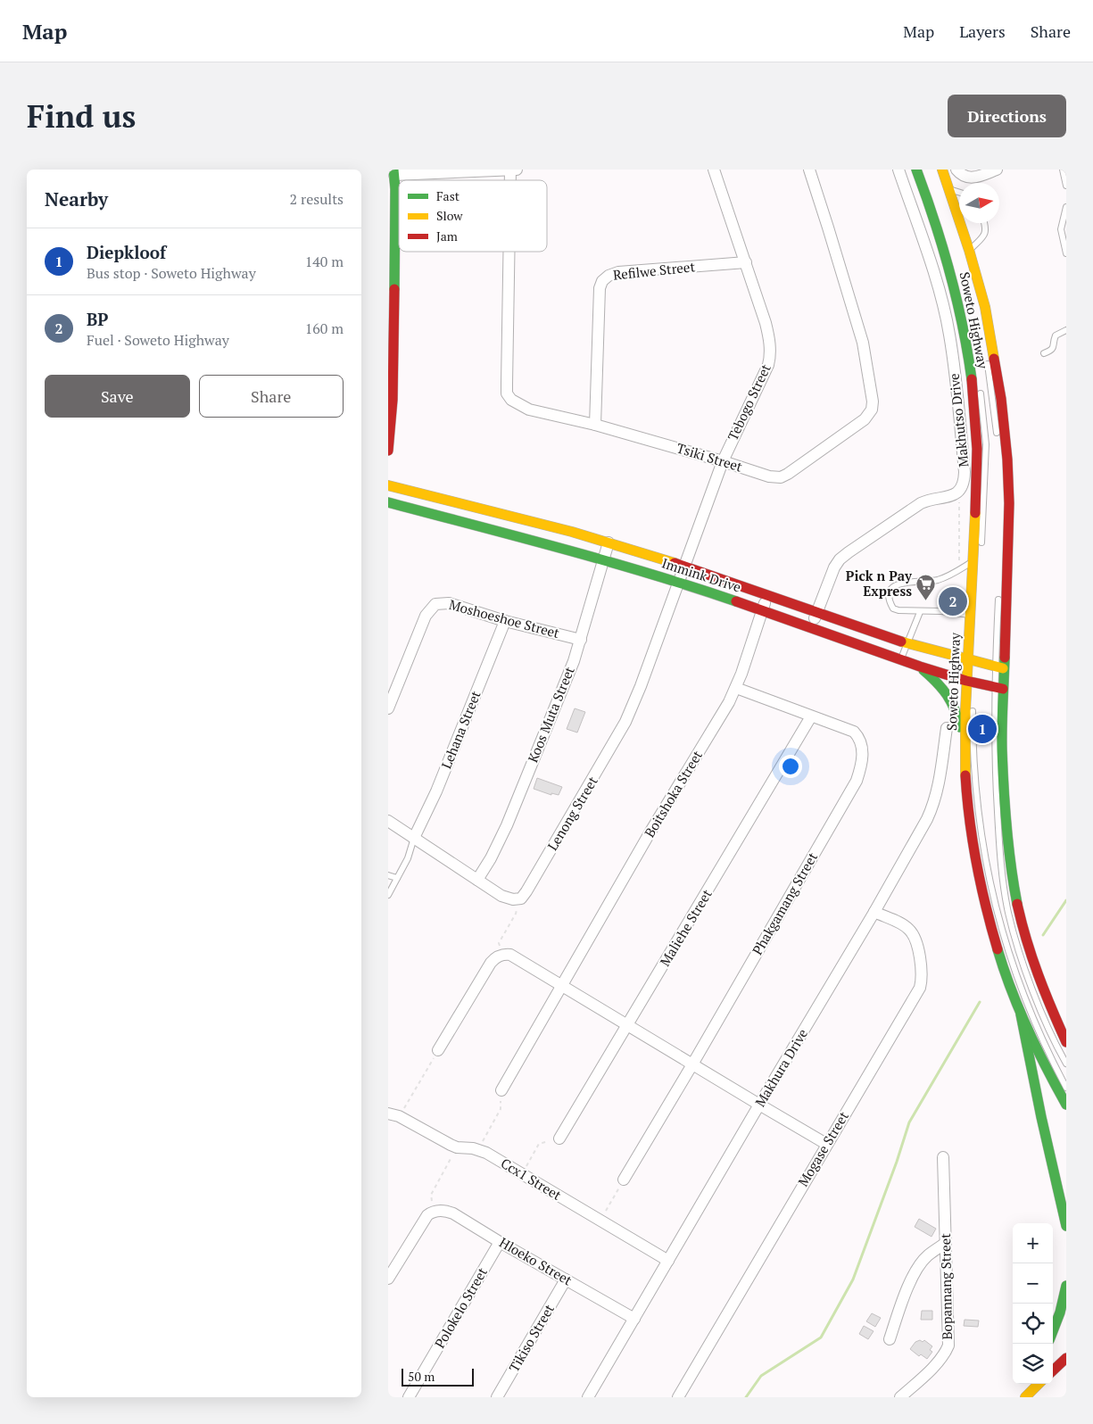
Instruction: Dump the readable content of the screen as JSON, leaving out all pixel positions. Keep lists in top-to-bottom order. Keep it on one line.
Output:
{"streets":{"main road":["Soweto Highway","Immink Drive"],"street":["Refilwe Street","Tebogo Street","Makhutso Drive","Tsiki Street","Moshoeshoe Street","Koos Muta Street","Lehana Street","Boitshoka Street","Lenong Street","Phakgamang Street","Maliehe Street","Makhura Drive","Mogase Street","Ccx1 Street","Hloeko Street","Bopannang Street","Polokelo Street","Tikiso Street"]},"crossings":[["Refilwe Street","Tebogo Street"],["Refilwe Street","Tsiki Street"],["Soweto Highway","Immink Drive"],["Tebogo Street","Tsiki Street"],["Tebogo Street","Immink Drive"],["Tebogo Street","Lenong Street"],["Immink Drive","Koos Muta Street"],["Immink Drive","Boitshoka Street"],["Immink Drive","Lenong Street"],["Moshoeshoe Street","Koos Muta Street"],["Moshoeshoe Street","Lehana Street"],["Boitshoka Street","Phakgamang Street"],["Phakgamang Street","Maliehe Street"],["Makhura Drive","Mogase Street"],["Makhura Drive","Ccx1 Street"],["Makhura Drive","Hloeko Street"],["Hloeko Street","Polokelo Street"],["Hloeko Street","Tikiso Street"]],"places":{"supermarket":["Pick n Pay Express"]},"legend":["Fast","Slow","Jam"],"scale_bar":"50 m","north":"right","page":{"header":"Map","nav":["Map","Layers","Share"],"buttons":["Directions",["Save","Share"]],"title":"Find us","heading":["Nearby","2 results"],"list":[{"mark":"1","name":"Diepkloof","note":"Bus stop · Soweto Highway","value":"140 m"},{"mark":"2","name":"BP","note":"Fuel · Soweto Highway","value":"160 m"}],"pins":["2","1"],"map_buttons":["+","−"],"scale":"50 m"}}
